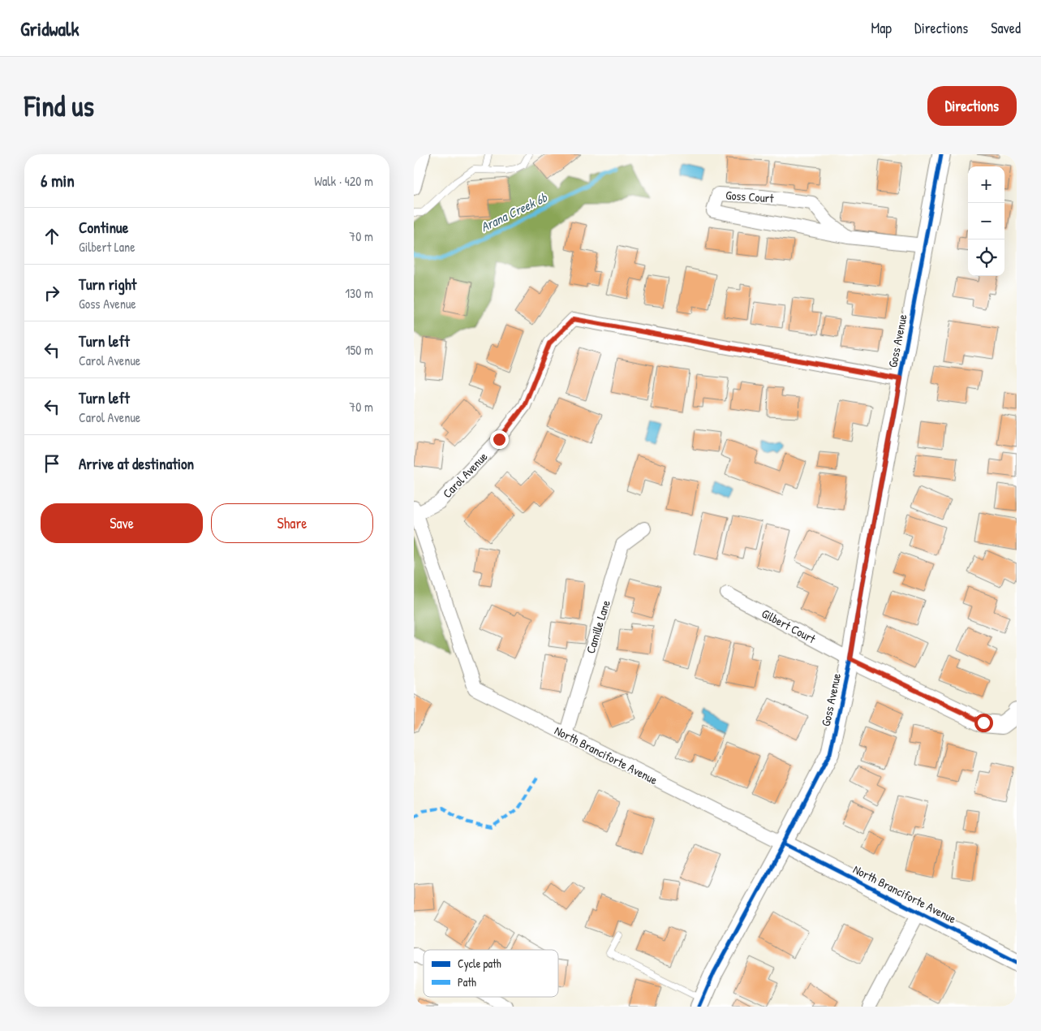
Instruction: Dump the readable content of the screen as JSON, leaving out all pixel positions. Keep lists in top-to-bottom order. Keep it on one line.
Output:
{"streets":{"street":["Goss Court","Goss Avenue","Carol Avenue","Gilbert Court","Camille Lane","North Branciforte Avenue"]},"crossings":[["Goss Court","Goss Avenue"],["Goss Avenue","Carol Avenue"],["Goss Avenue","Gilbert Court"],["Goss Avenue","North Branciforte Avenue"],["Carol Avenue","North Branciforte Avenue"],["Camille Lane","North Branciforte Avenue"]],"water":["Arana Creek 6b"],"legend":["Cycle path","Path"],"page":{"header":"Gridwalk","nav":["Map","Directions","Saved"],"buttons":["Directions",["Save","Share"]],"title":"Find us","heading":["6 min","Walk · 420 m"],"map_buttons":["+","−"],"list":[["Continue","Gilbert Lane","70 m"],["Turn right","Goss Avenue","130 m"],["Turn left","Carol Avenue","150 m"],["Turn left","Carol Avenue","70 m"],"Arrive at destination"]}}
